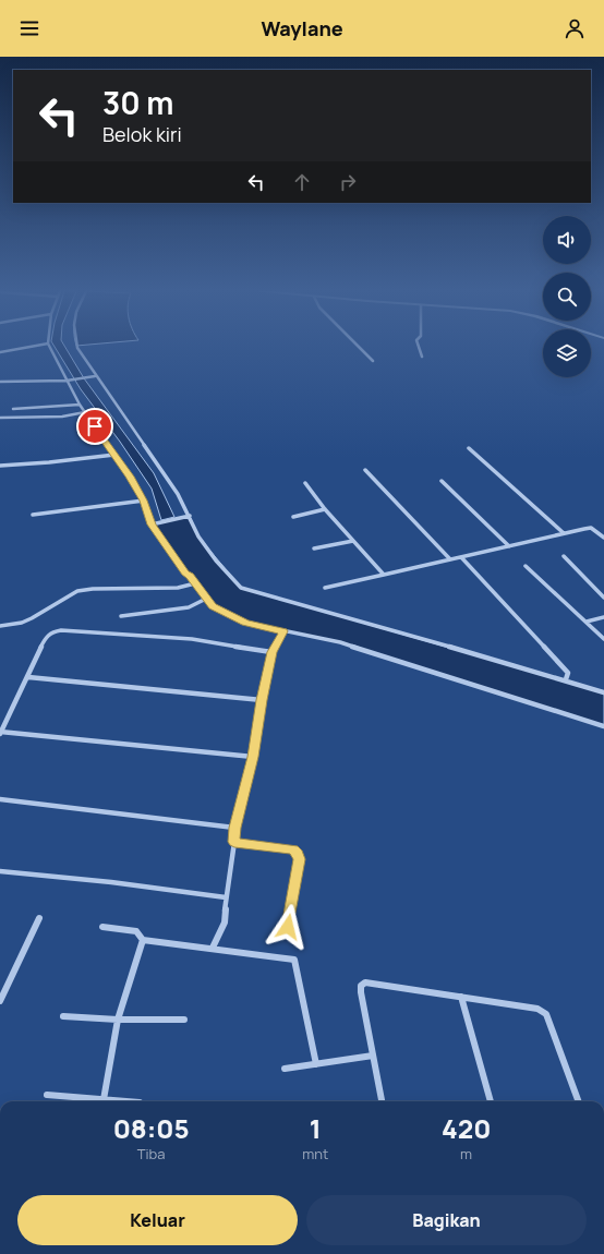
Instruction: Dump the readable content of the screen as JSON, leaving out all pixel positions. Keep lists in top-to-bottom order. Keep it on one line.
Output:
{"page":{"header":"Waylane","turn":["30 m","Belok kiri"],"eta":["08:05","Tiba","1","mnt","420","m"],"buttons":["Keluar","Bagikan"]}}
